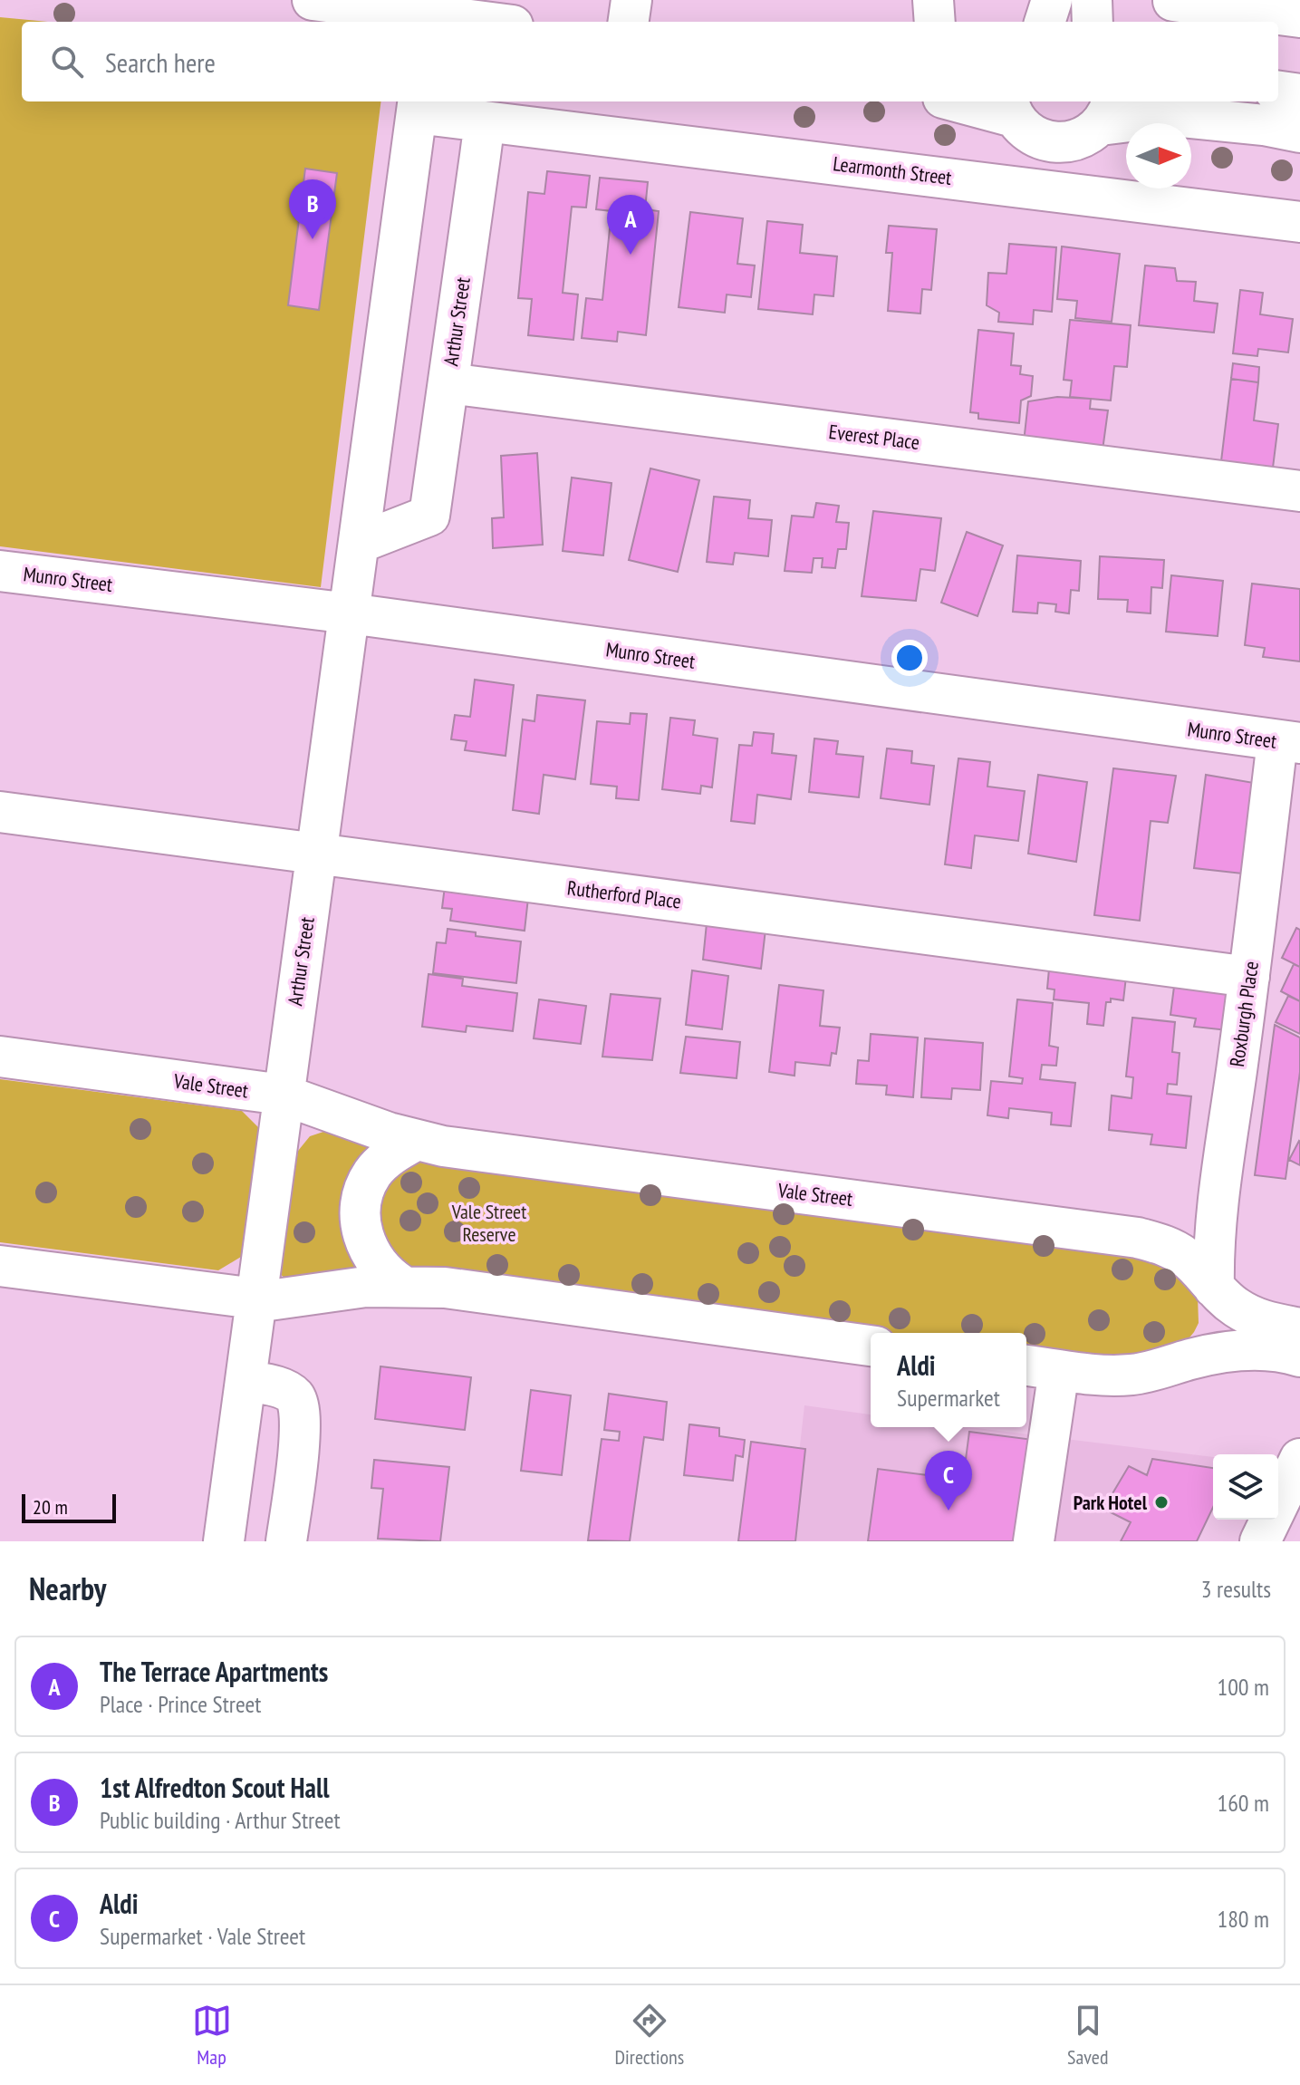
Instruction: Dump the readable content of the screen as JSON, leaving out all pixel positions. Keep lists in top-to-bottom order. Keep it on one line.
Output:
{"streets":{"street":["Learmonth Street","Arthur Street","Everest Place","Munro Street","Rutherford Place","Roxburgh Place","Vale Street"]},"crossings":[["Learmonth Street","Arthur Street"],["Arthur Street","Everest Place"],["Arthur Street","Munro Street"],["Arthur Street","Rutherford Place"],["Arthur Street","Vale Street"],["Munro Street","Roxburgh Place"],["Rutherford Place","Roxburgh Place"],["Roxburgh Place","Vale Street"]],"parks":["Vale Street Reserve"],"places":["Park Hotel"],"scale_bar":"20 m","north":"right","page":{"search":"Search here","pins":["B","A","C"],"popup":["Aldi","Supermarket"],"scale":"20 m","heading":["Nearby","3 results"],"list":[{"mark":"A","name":"The Terrace Apartments","note":"Place · Prince Street","value":"100 m"},{"mark":"B","name":"1st Alfredton Scout Hall","note":"Public building · Arthur Street","value":"160 m"},{"mark":"C","name":"Aldi","note":"Supermarket · Vale Street","value":"180 m"}],"nav":["Map","Directions","Saved"]}}
